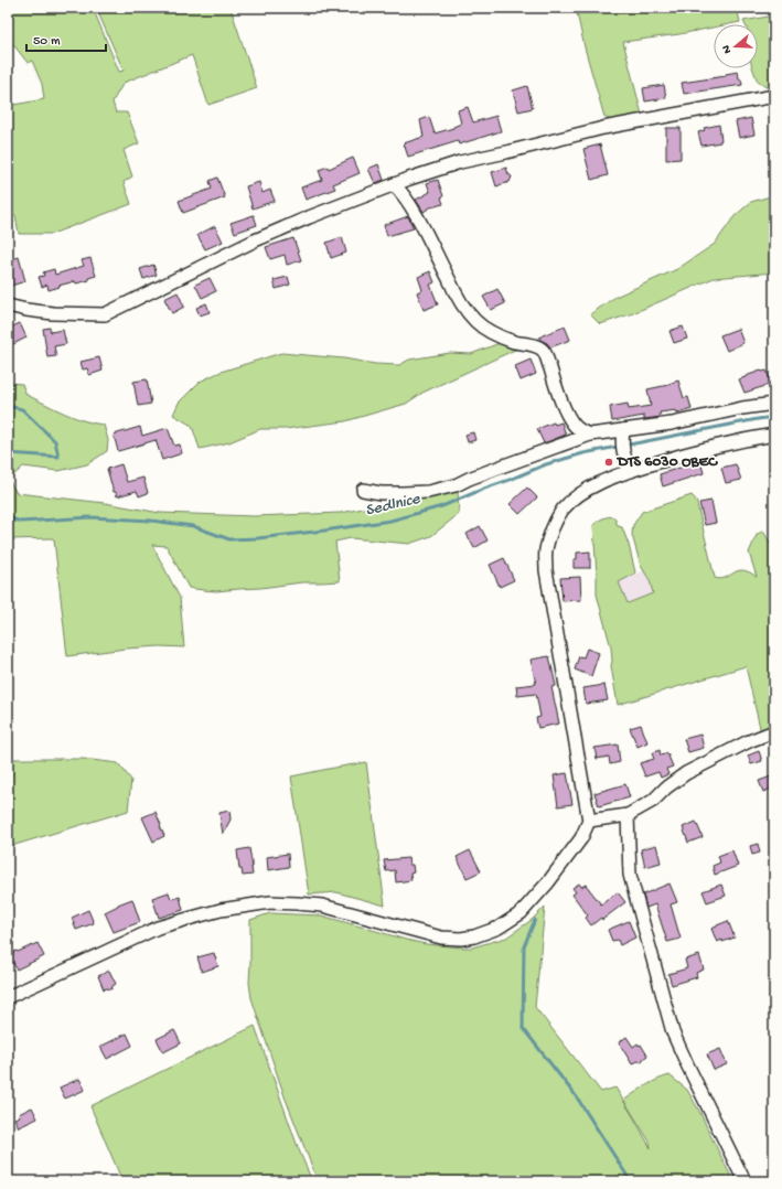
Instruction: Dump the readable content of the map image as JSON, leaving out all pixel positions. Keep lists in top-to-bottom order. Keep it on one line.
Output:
{"water":["Sedlnice"],"places":["DTS 6030 OBEC"],"scale_bar":"50 m","north":"left"}
